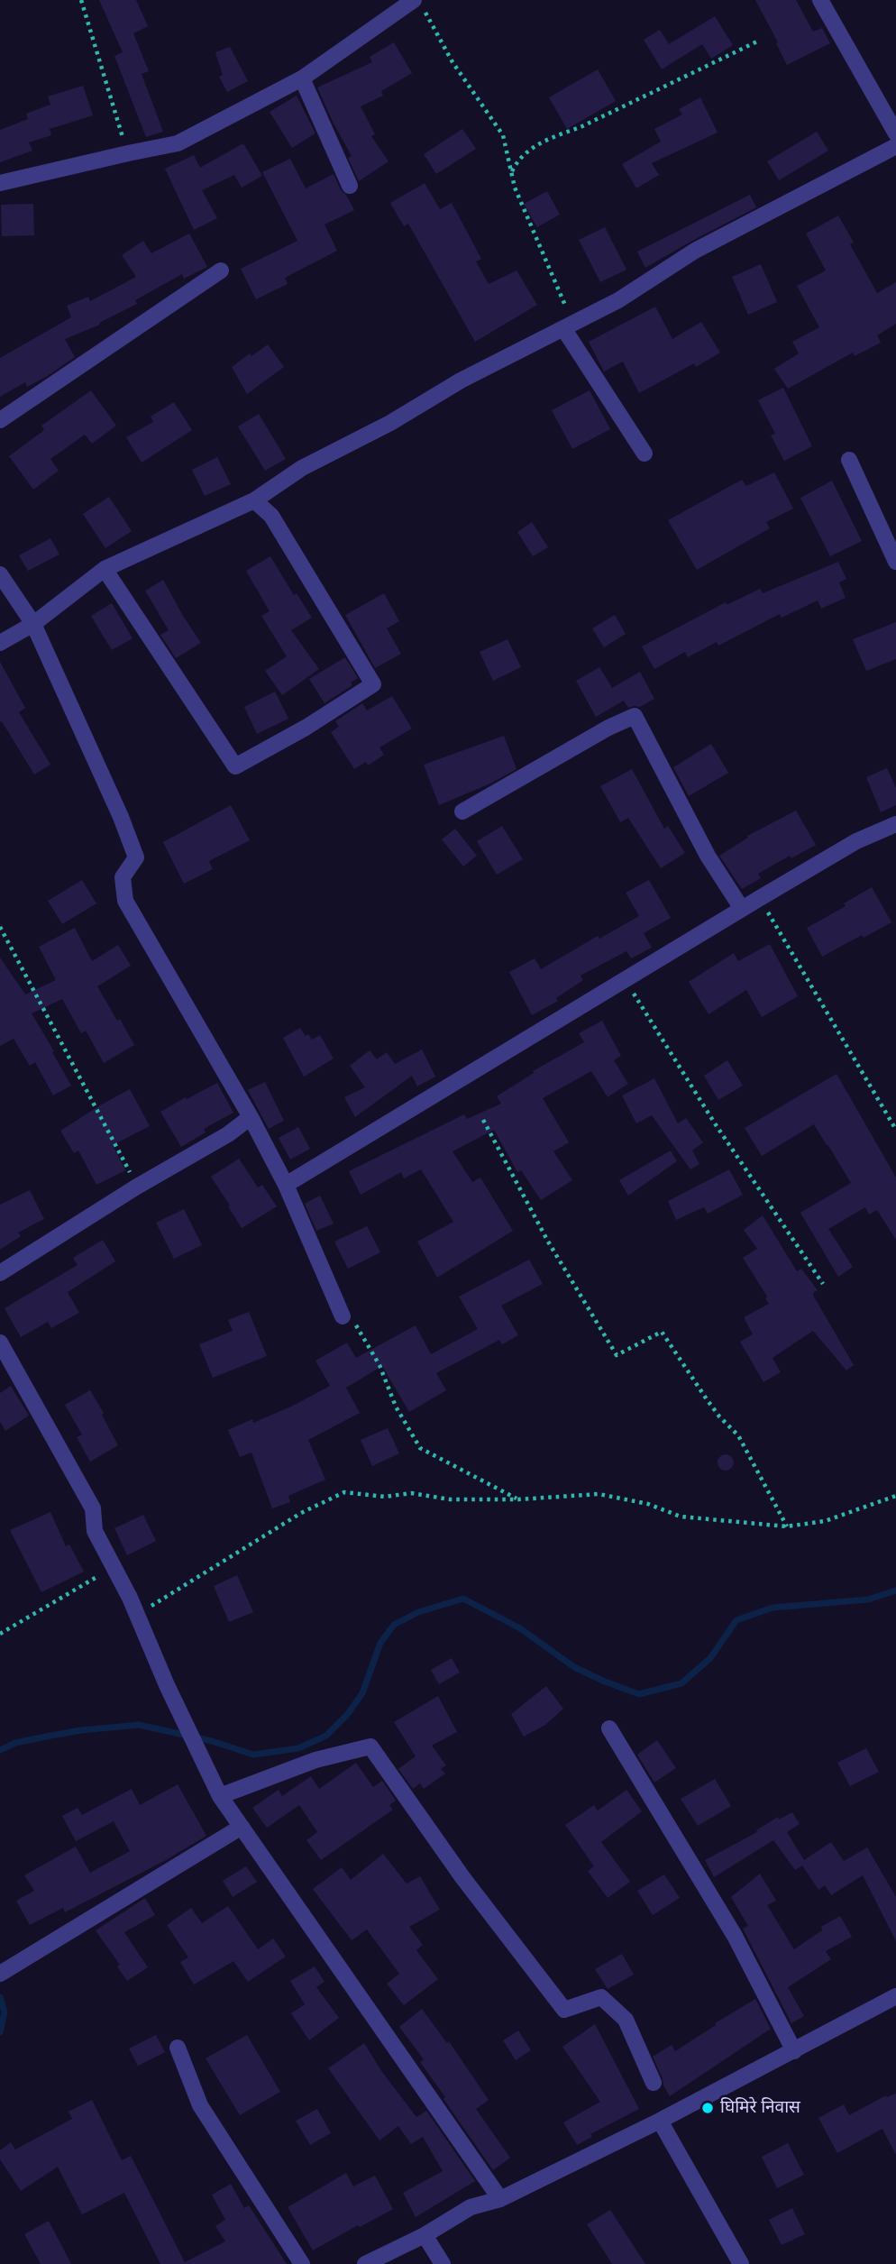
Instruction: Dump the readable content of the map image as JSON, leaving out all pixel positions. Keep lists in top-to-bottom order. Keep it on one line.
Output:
{"places":["घिमिरे निवास"]}
